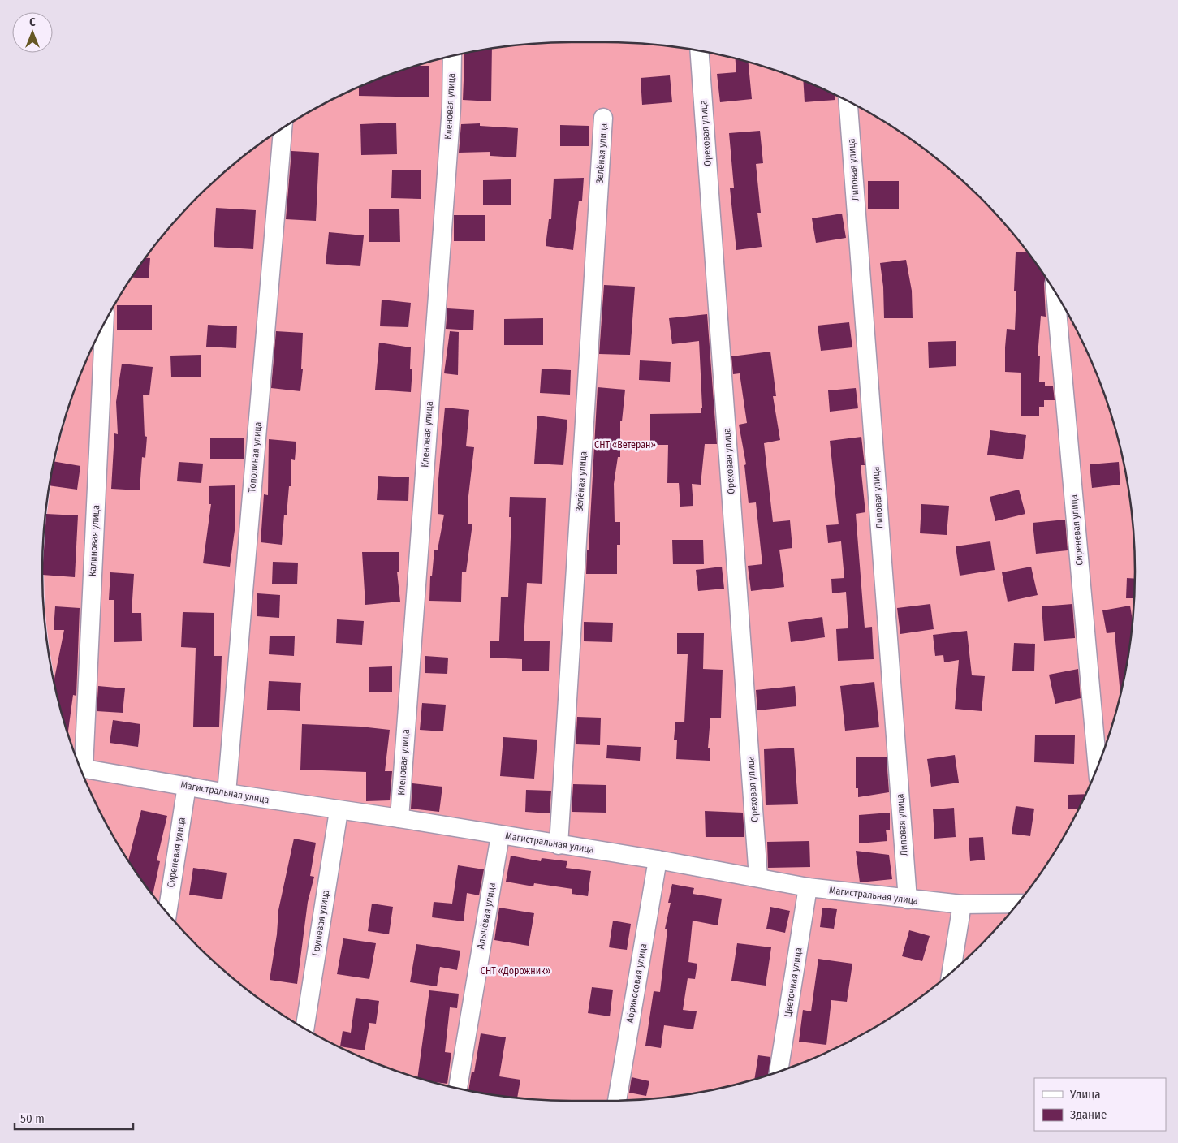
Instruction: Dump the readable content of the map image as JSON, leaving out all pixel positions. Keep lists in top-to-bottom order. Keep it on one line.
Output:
{"streets":{"street":["Кленовая улица","Ореховая улица","Зелёная улица","Липовая улица","Тополиная улица","Сиреневая улица","Калиновая улица","Магистральная улица","Алычёвая улица","Грушевая улица","Цветочная улица","Абрикосовая улица"]},"crossings":[["Кленовая улица","Магистральная улица"],["Ореховая улица","Магистральная улица"],["Зелёная улица","Магистральная улица"],["Липовая улица","Магистральная улица"],["Тополиная улица","Магистральная улица"],["Сиреневая улица","Магистральная улица"],["Магистральная улица","Алычёвая улица"],["Магистральная улица","Грушевая улица"],["Магистральная улица","Цветочная улица"],["Магистральная улица","Абрикосовая улица"]],"parks":["СНТ «Ветеран»","СНТ «Дорожник»"],"legend":["Улица","Здание"],"scale_bar":"50 m","north":"top"}
